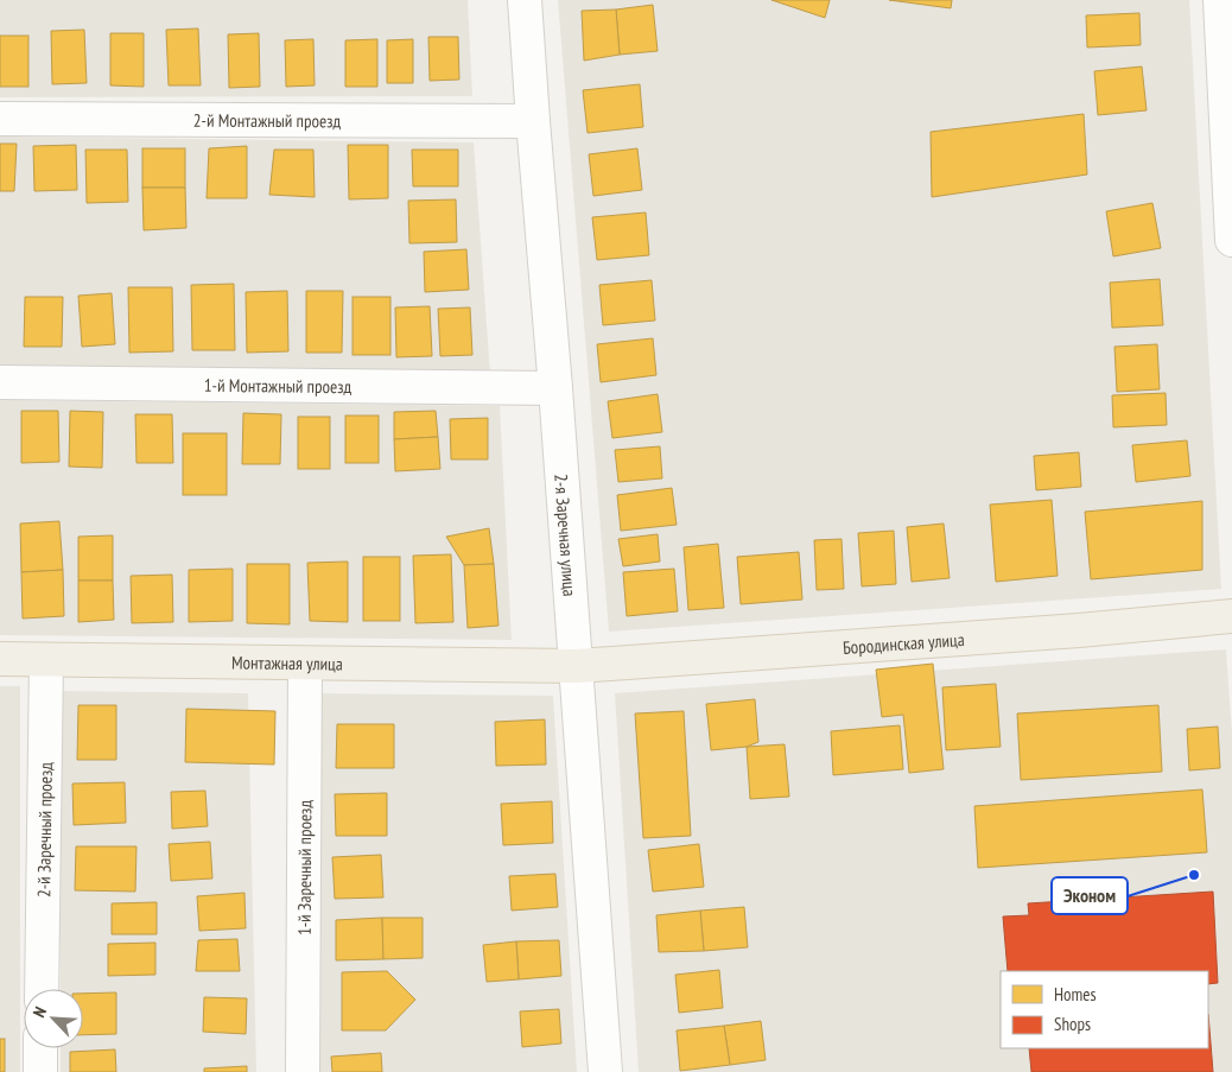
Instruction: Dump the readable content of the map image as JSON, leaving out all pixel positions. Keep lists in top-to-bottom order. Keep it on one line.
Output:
{"streets":{"main road":["Бородинская улица","Монтажная улица"],"street":["2-й Монтажный проезд","1-й Монтажный проезд","2-я Заречная улица","2-й Заречный проезд","1-й Заречный проезд"]},"crossings":[["2-й Монтажный проезд","2-я Заречная улица"],["1-й Монтажный проезд","2-я Заречная улица"],["2-я Заречная улица","Бородинская улица"],["2-я Заречная улица","Монтажная улица"],["Бородинская улица","Монтажная улица"],["Монтажная улица","2-й Заречный проезд"],["Монтажная улица","1-й Заречный проезд"]],"places":["Эконом"],"legend":["Homes","Shops"],"north":"top left"}
